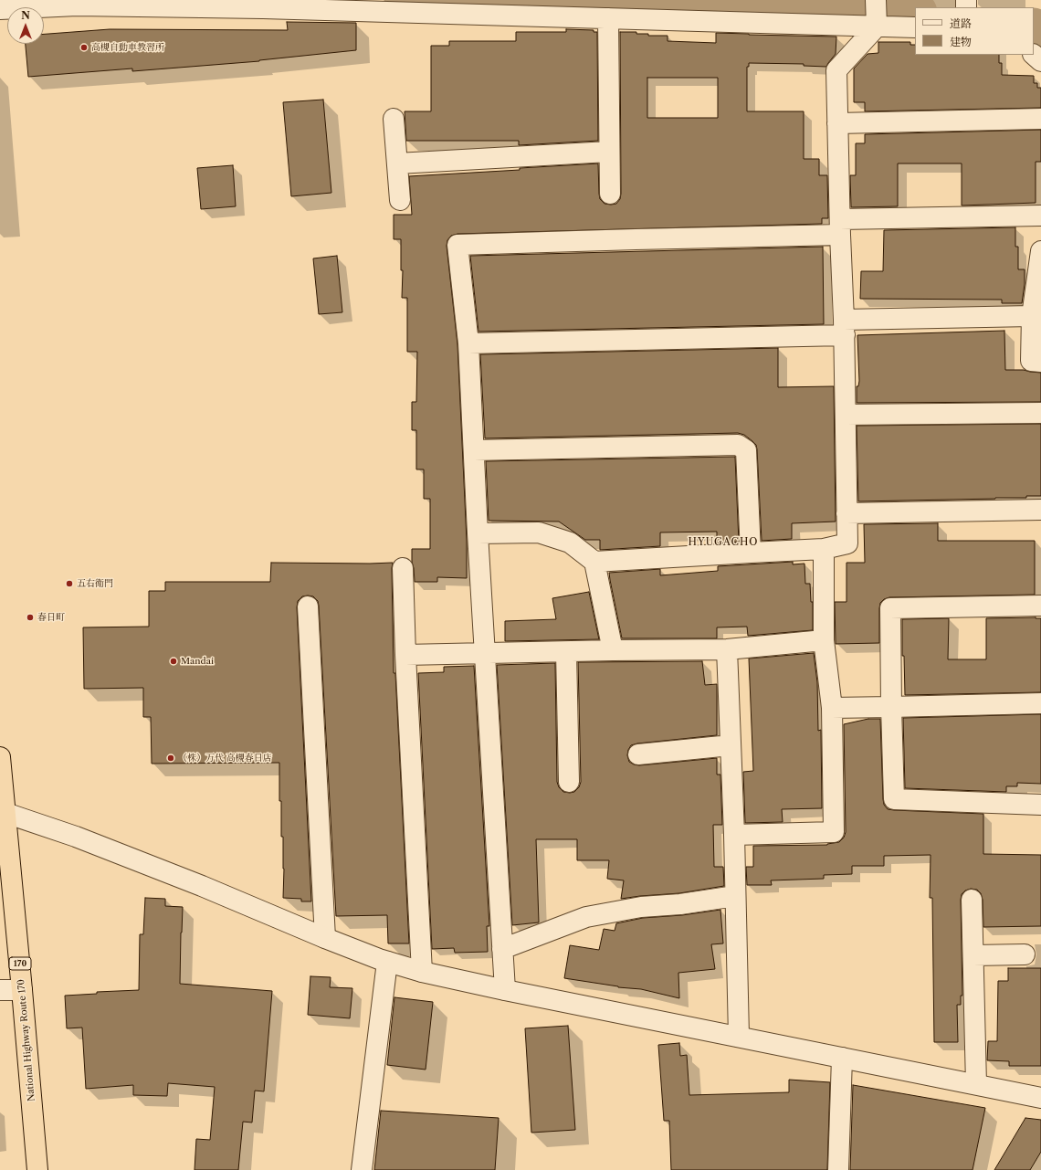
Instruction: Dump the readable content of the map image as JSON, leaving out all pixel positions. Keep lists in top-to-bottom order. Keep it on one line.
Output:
{"streets":{"highway":["170","National Highway Route 170"]},"districts":["HYUGACHO"],"places":["高槻自動車教習所","五右衛門","春日町","Mandai","（株）万代 高槻春日店"],"legend":["道路","建物"],"north":"top"}
